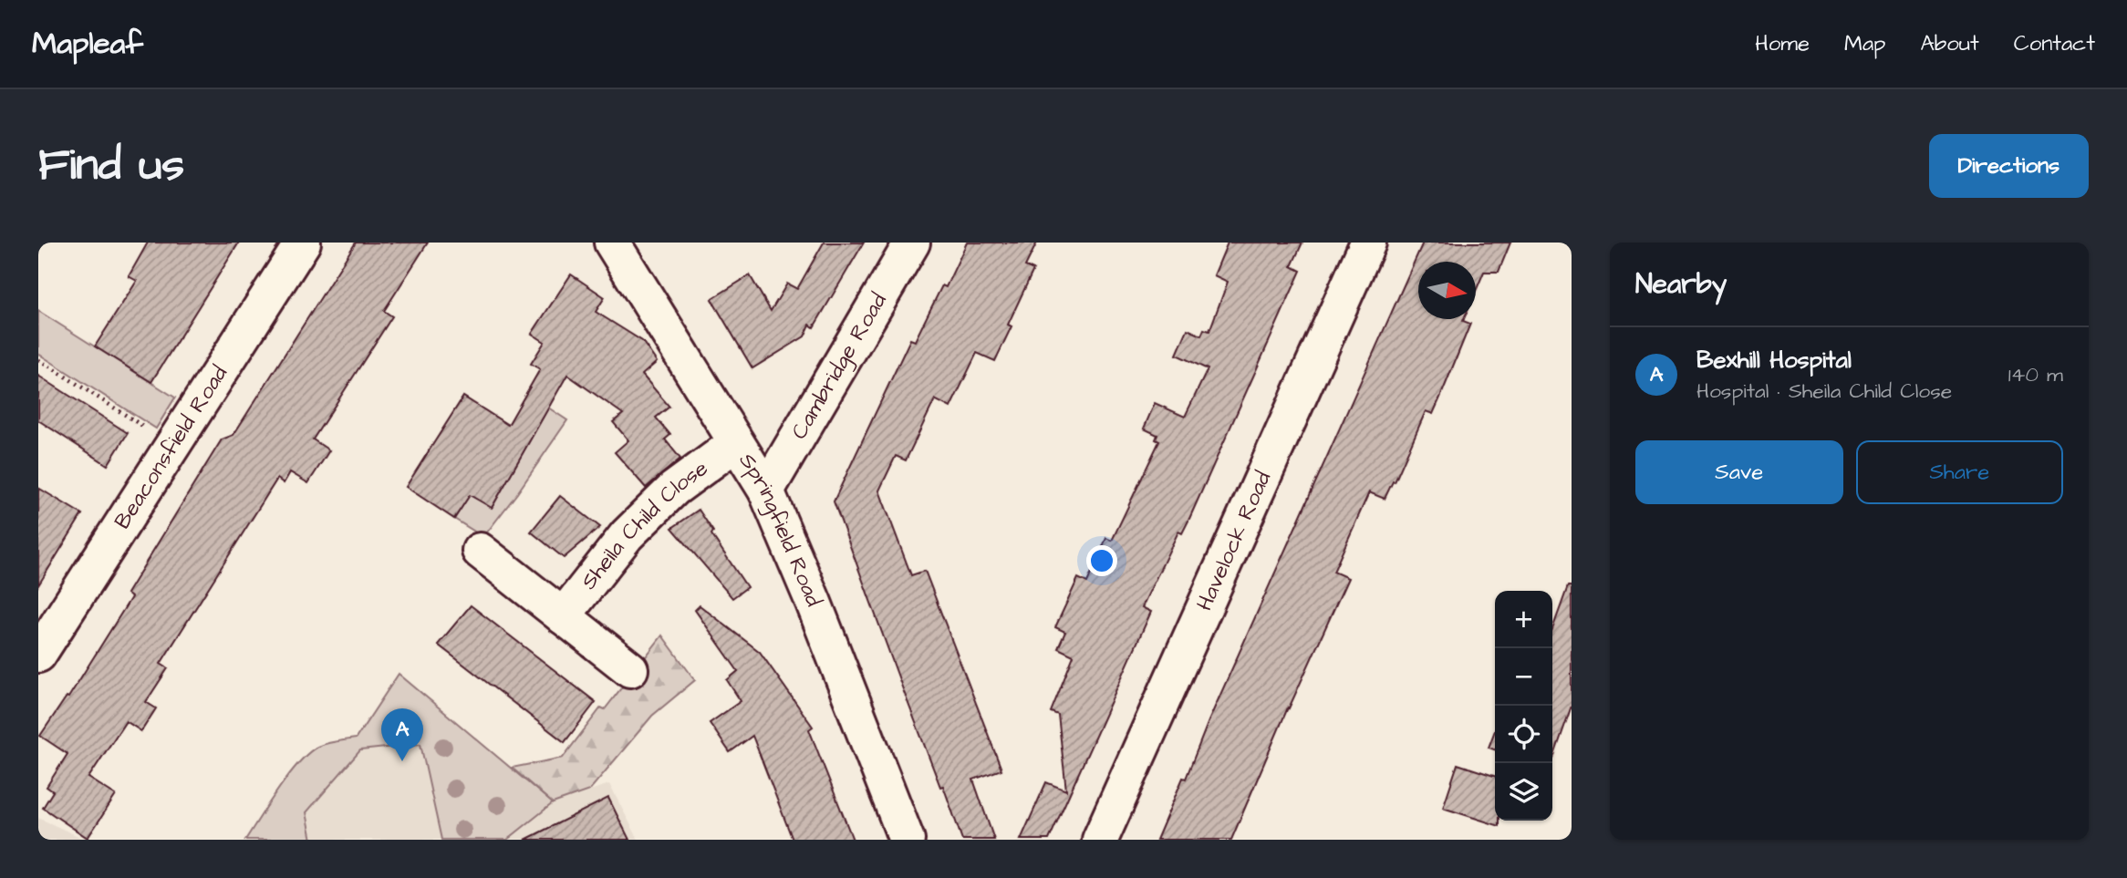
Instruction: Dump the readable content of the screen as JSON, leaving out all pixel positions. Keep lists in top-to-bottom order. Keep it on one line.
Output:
{"streets":{"street":["Cambridge Road","Beaconsfield Road","Sheila Child Close","Springfield Road","Havelock Road"]},"crossings":[["Cambridge Road","Springfield Road"],["Sheila Child Close","Springfield Road"]],"north":"right","page":{"header":"Mapleaf","nav":["Home","Map","About","Contact"],"buttons":["Directions",["Save","Share"]],"title":"Find us","heading":"Nearby","list":[{"mark":"A","name":"Bexhill Hospital","note":"Hospital · Sheila Child Close","value":"140 m"}],"map_buttons":["+","−"],"pins":"A"}}
